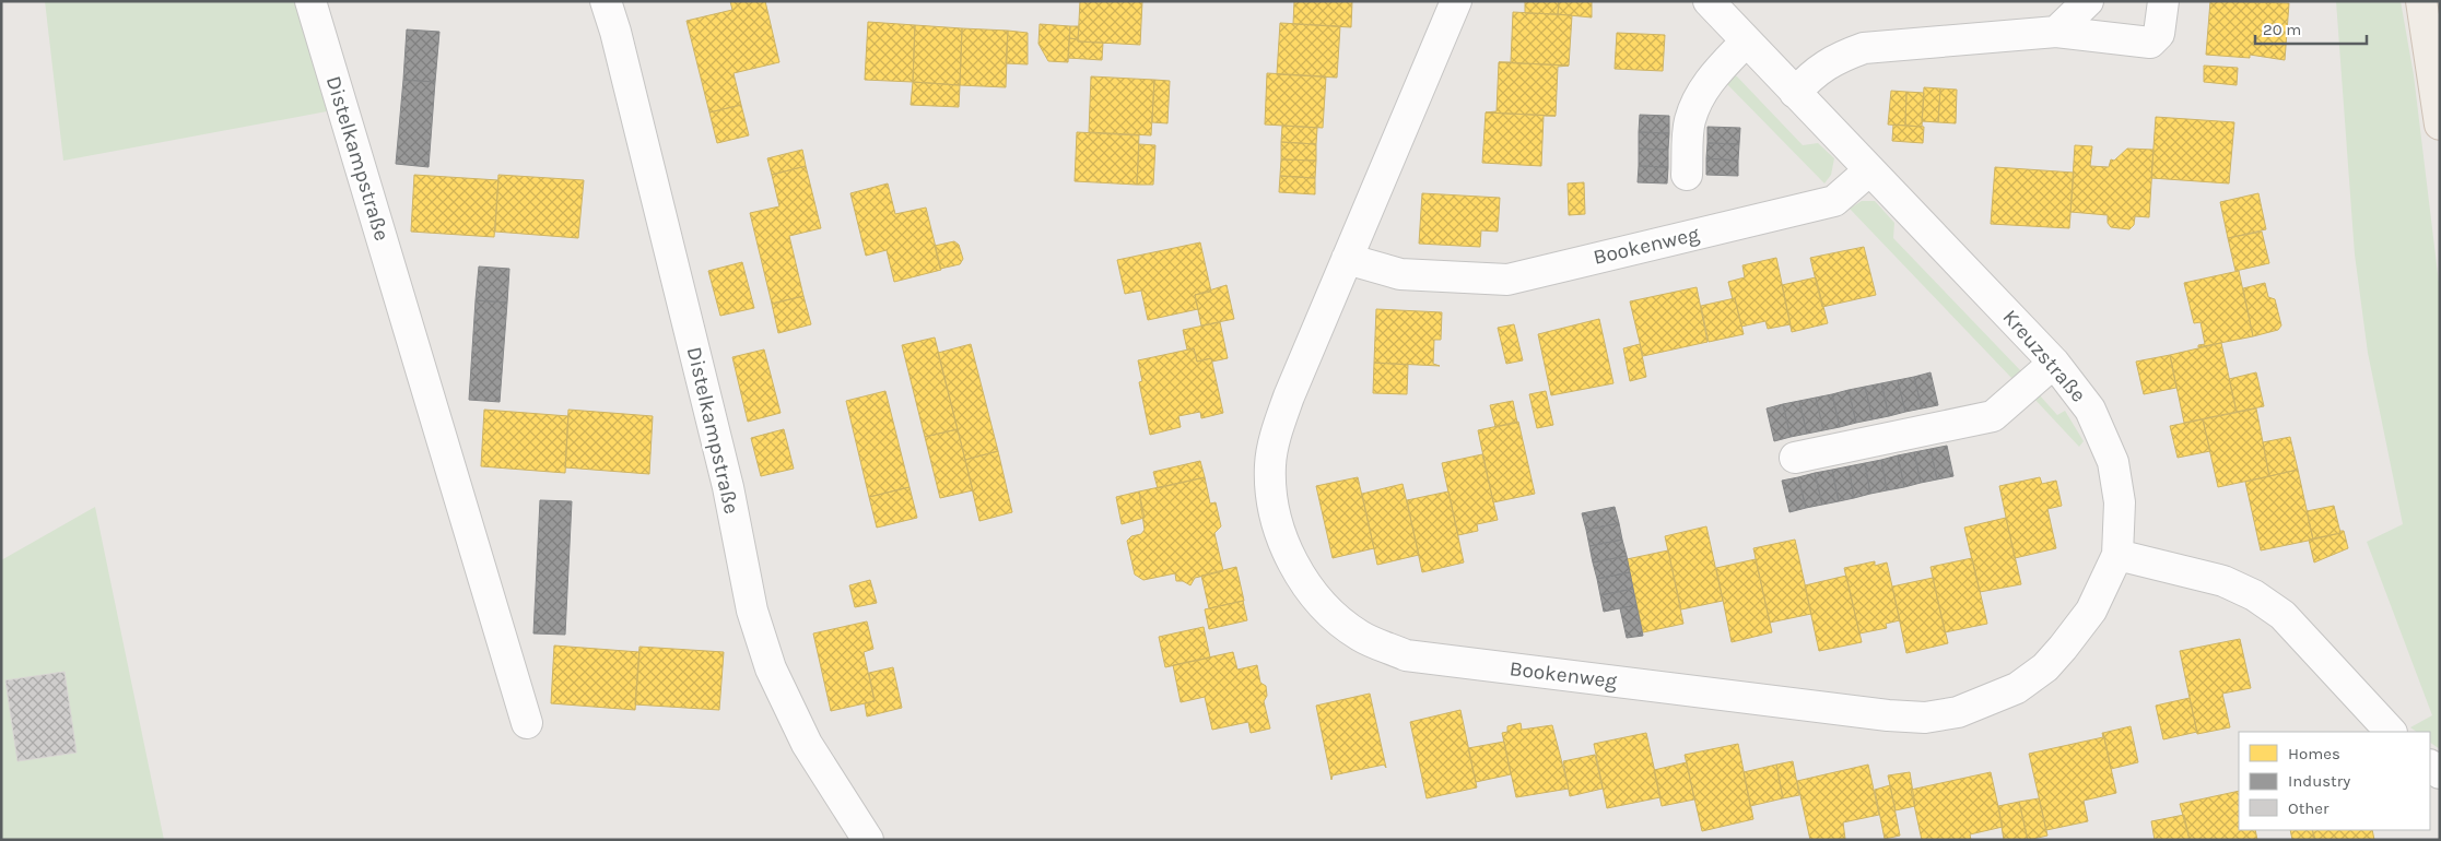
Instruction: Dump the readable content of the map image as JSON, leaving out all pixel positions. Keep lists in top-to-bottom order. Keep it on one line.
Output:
{"streets":{"street":["Distelkampstraße","Bookenweg","Kreuzstraße"]},"crossings":[["Bookenweg","Kreuzstraße"]],"legend":["Homes","Industry","Other"],"scale_bar":"20 m"}
